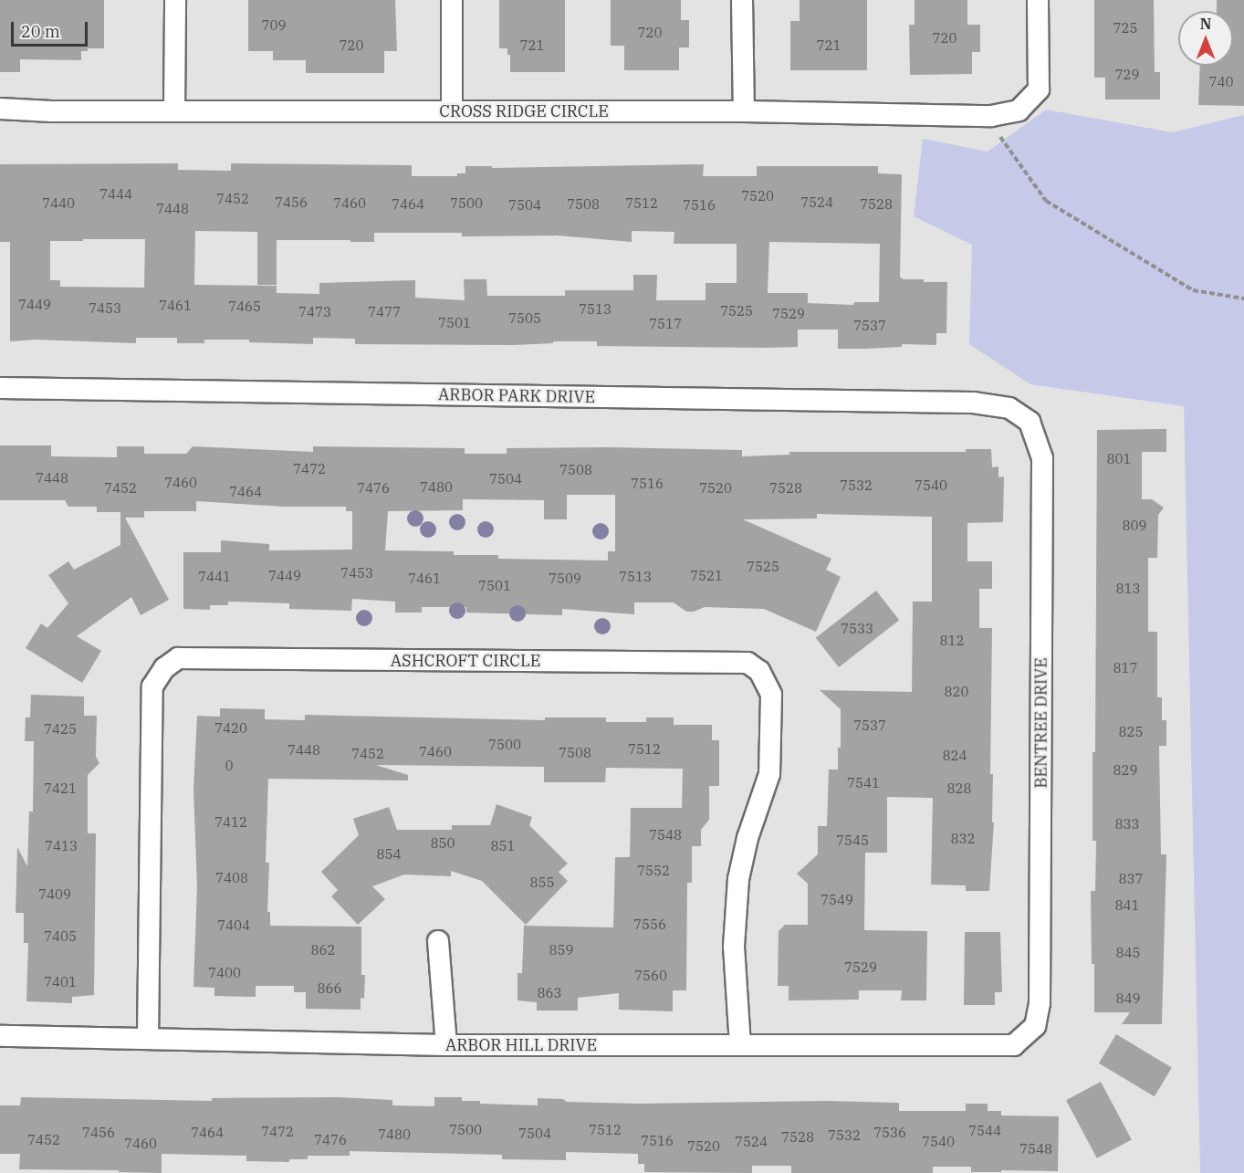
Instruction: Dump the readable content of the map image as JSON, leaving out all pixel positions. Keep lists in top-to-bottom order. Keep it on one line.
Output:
{"streets":{"street":["CROSS RIDGE CIRCLE","ARBOR PARK DRIVE","ASHCROFT CIRCLE","BENTREE DRIVE","ARBOR HILL DRIVE"]},"crossings":[["ARBOR PARK DRIVE","BENTREE DRIVE"],["ASHCROFT CIRCLE","ARBOR HILL DRIVE"],["BENTREE DRIVE","ARBOR HILL DRIVE"]],"house_numbers":["709","725","720","720","720","721","721","729","740","7444","7520","7452","7456","7524","7440","7460","7500","7512","7464","7508","7528","7504","7516","7448","7449","7461","7465","7453","7513","7525","7473","7477","7529","7505","7501","7517","7537","801","7472","7508","7448","7504","7460","7516","7532","7540","7480","7452","7476","7520","7528","7464","809","7525","7453","7449","7521","7441","7513","7461","7509","7501","813","7533","812","817","820","7537","7420","7425","825","7500","7512","7448","7460","7508","7452","824","0","829","7541","7421","828","7412","833","7548","832","7545","850","7413","851","854","7552","7408","837","855","7409","7549","841","7556","7404","7405","862","859","845","7529","7400","7560","7401","866","863","849","7500","7512","7544","7472","7456","7464","7536","7504","7480","7532","7528","7452","7476","7516","7524","7540","7460","7520","7548"],"scale_bar":"20 m","north":"top"}
